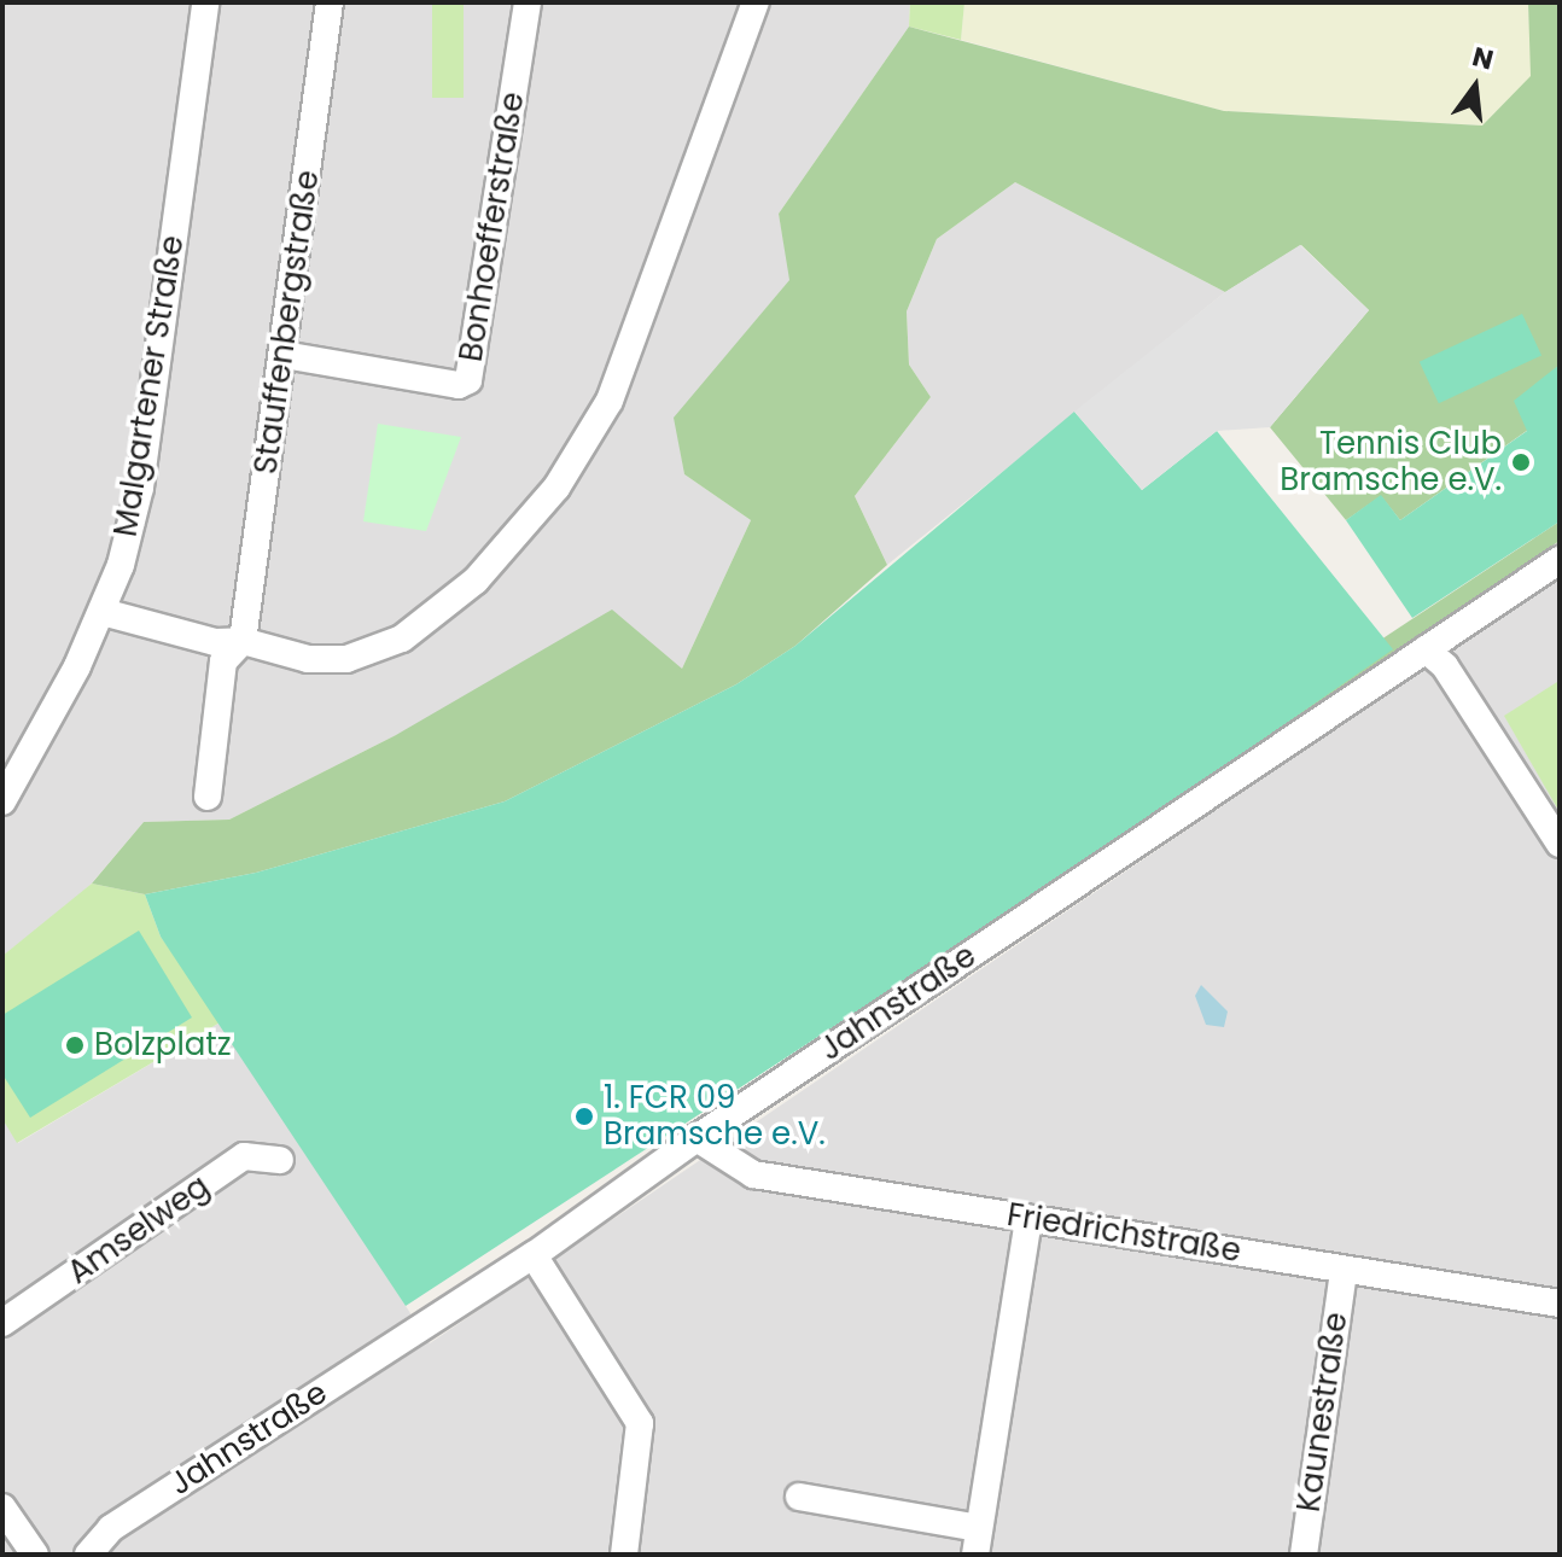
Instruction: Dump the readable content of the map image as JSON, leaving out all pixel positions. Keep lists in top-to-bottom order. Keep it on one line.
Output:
{"streets":{"street":["Bonhoefferstraße","Stauffenbergstraße","Malgartener Straße","Jahnstraße","Amselweg","Friedrichstraße","Kaunestraße"]},"crossings":[["Bonhoefferstraße","Stauffenbergstraße"],["Jahnstraße","Friedrichstraße"],["Friedrichstraße","Kaunestraße"]],"places":["Tennis Club Bramsche e.V.","Bolzplatz","1. FCR 09 Bramsche e.V."],"north":"top"}
